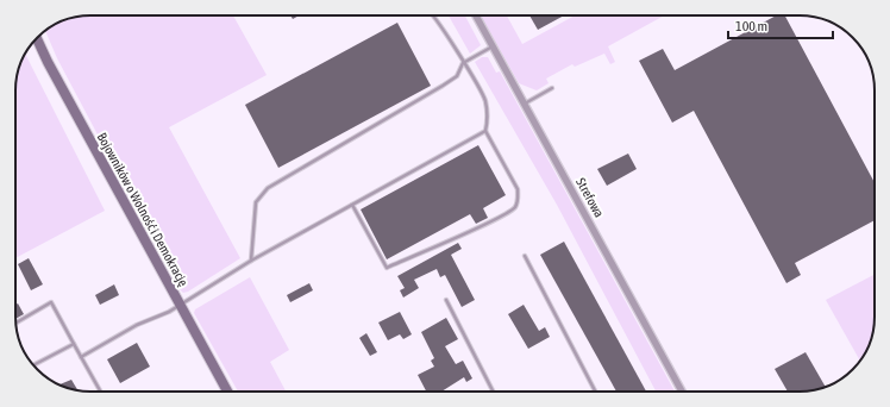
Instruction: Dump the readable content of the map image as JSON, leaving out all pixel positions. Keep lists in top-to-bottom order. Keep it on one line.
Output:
{"streets":{"main road":["Bojowników o Wolność i Demokrację"],"street":["Strefowa"]},"scale_bar":"100 m"}
